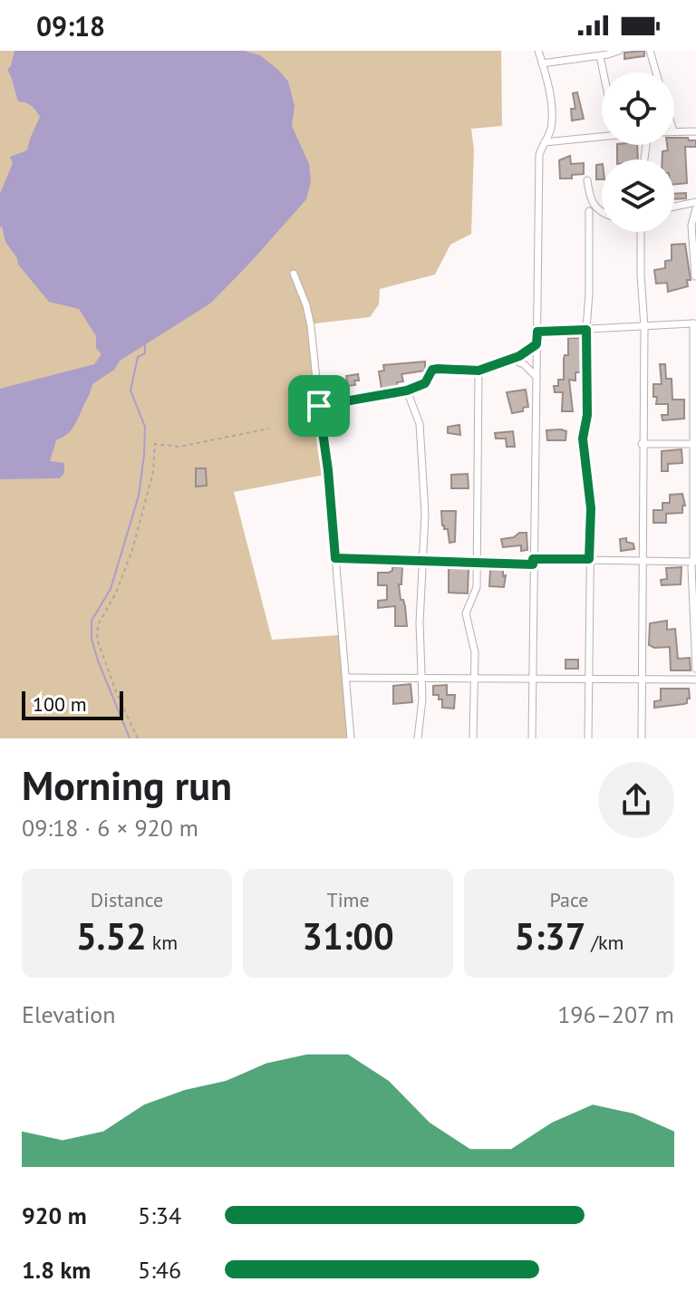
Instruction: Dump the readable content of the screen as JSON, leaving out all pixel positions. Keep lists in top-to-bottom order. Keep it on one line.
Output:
{"scale_bar":"100 m","page":{"status":"09:18","scale":"100 m","heading":["Morning run","09:18 · 6 × 920 m"],"stats":[["Distance","5.52 km"],["Time","31:00"],["Pace","5:37 /km"]],"chart":["Elevation","196–207 m"],"list":[{"name":"920 m","note":"5:34"},{"name":"1.8 km","note":"5:46"}]}}
